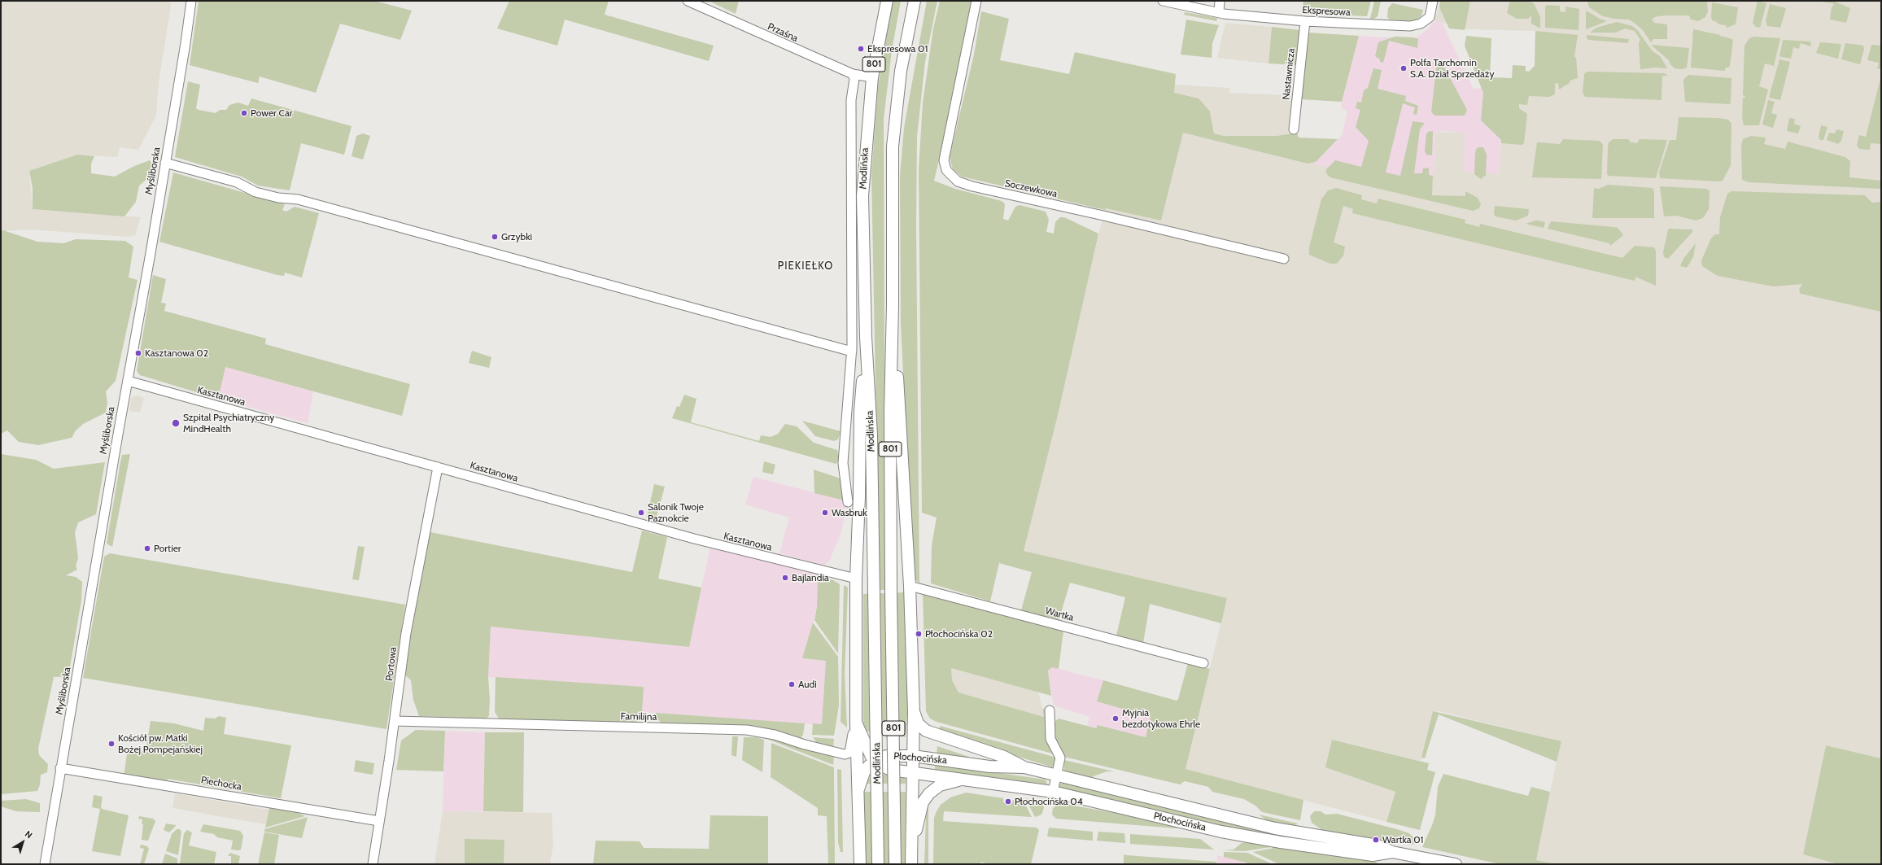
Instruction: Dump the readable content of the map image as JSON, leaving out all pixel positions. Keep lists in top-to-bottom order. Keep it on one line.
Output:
{"streets":{"main road":["801","Modlińska","Płochocińska"],"street":["Ekspresowa","Przaśna","Nastawnicza","Myśliborska","Soczewkowa","Kasztanowa","Wartka","Portowa","Familijna","Piechocka"]},"crossings":[["Ekspresowa","Nastawnicza"],["Przaśna","Modlińska"],["Modlińska","Familijna"],["Modlińska","Płochocińska"],["Myśliborska","Kasztanowa"],["Myśliborska","Piechocka"],["Kasztanowa","Portowa"],["Portowa","Familijna"],["Portowa","Piechocka"]],"districts":["PIEKIEŁKO"],"places":["Ekspresowa 01","Polfa Tarchomin S.A. Dział Sprzedaży","Power Car","Grzybki","Kasztanowa 02","Szpital Psychiatryczny MindHealth","Salonik Twoje Paznokcie","Wasbruk","Portier","Bajlandia","Płochocińska 02","Audi","Myjnia bezdotykowa Ehrle","Kościół pw. Matki Bożej Pompejańskiej","Płochocińska 04","Wartka 01"],"north":"top right"}
